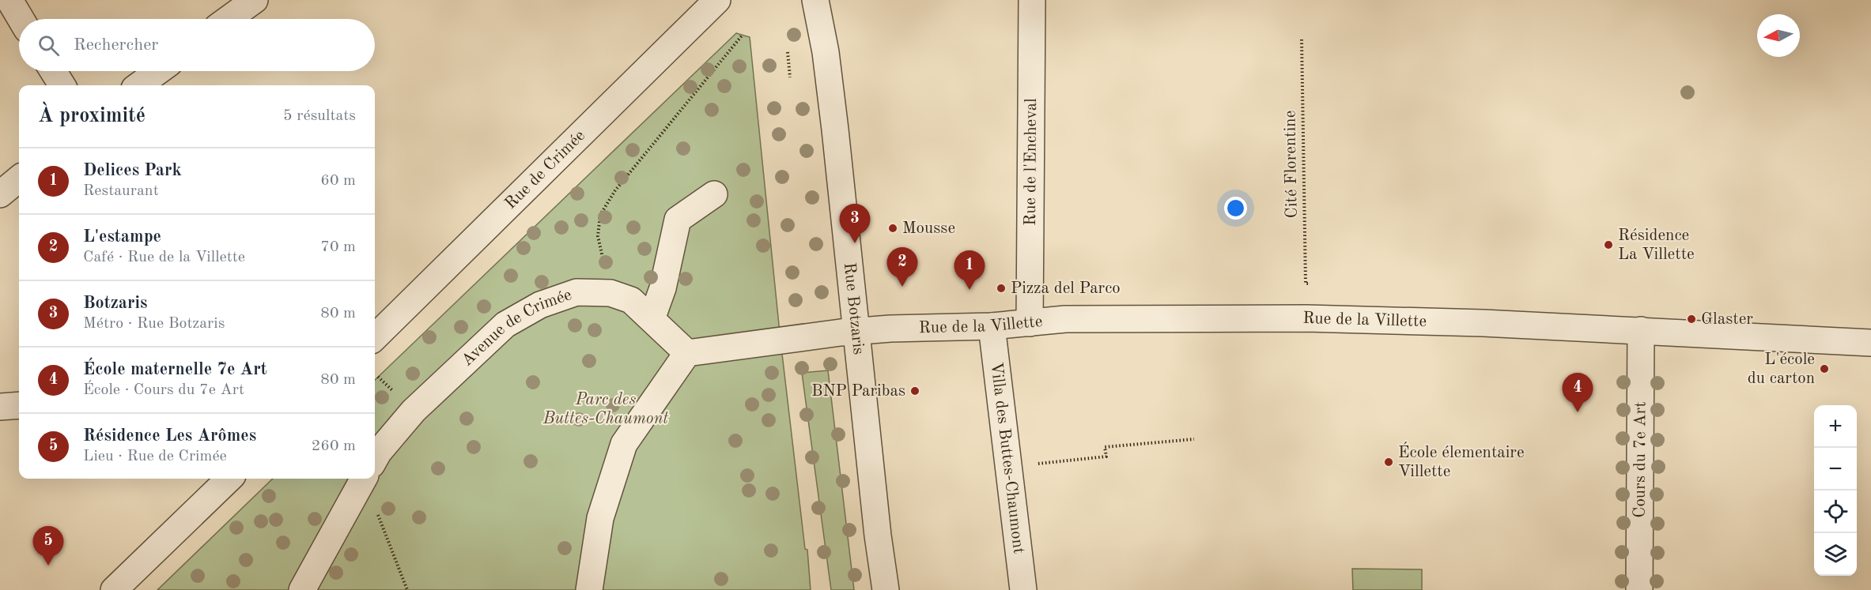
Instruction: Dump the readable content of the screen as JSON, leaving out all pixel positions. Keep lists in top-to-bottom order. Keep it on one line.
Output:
{"streets":{"street":["Rue de l'Encheval","Rue de Crimée","Rue Botzaris","Rue de la Villette","Avenue de Crimée","Villa des Buttes-Chaumont","Cours du 7e Art"],"path":["Cité Florentine"]},"crossings":[["Rue de l'Encheval","Rue de la Villette"],["Rue Botzaris","Rue de la Villette"],["Rue de la Villette","Avenue de Crimée"],["Rue de la Villette","Villa des Buttes-Chaumont"],["Rue de la Villette","Cours du 7e Art"]],"parks":["Parc des Buttes-Chaumont"],"places":["Mousse","Résidence La Villette","Pizza del Parco","Glaster","L'école du carton","BNP Paribas","École élementaire Villette"],"north":"left","page":{"search":"Rechercher","heading":["À proximité","5 résultats"],"list":[{"mark":"1","name":"Delices Park","note":"Restaurant","value":"60 m"},{"mark":"2","name":"L'estampe","note":"Café · Rue de la Villette","value":"70 m"},{"mark":"3","name":"Botzaris","note":"Métro · Rue Botzaris","value":"80 m"},{"mark":"4","name":"École maternelle 7e Art","note":"École · Cours du 7e Art","value":"80 m"},{"mark":"5","name":"Résidence Les Arômes","note":"Lieu · Rue de Crimée","value":"260 m"}],"pins":["3","2","1","4","5"],"map_buttons":["+","−"]}}
